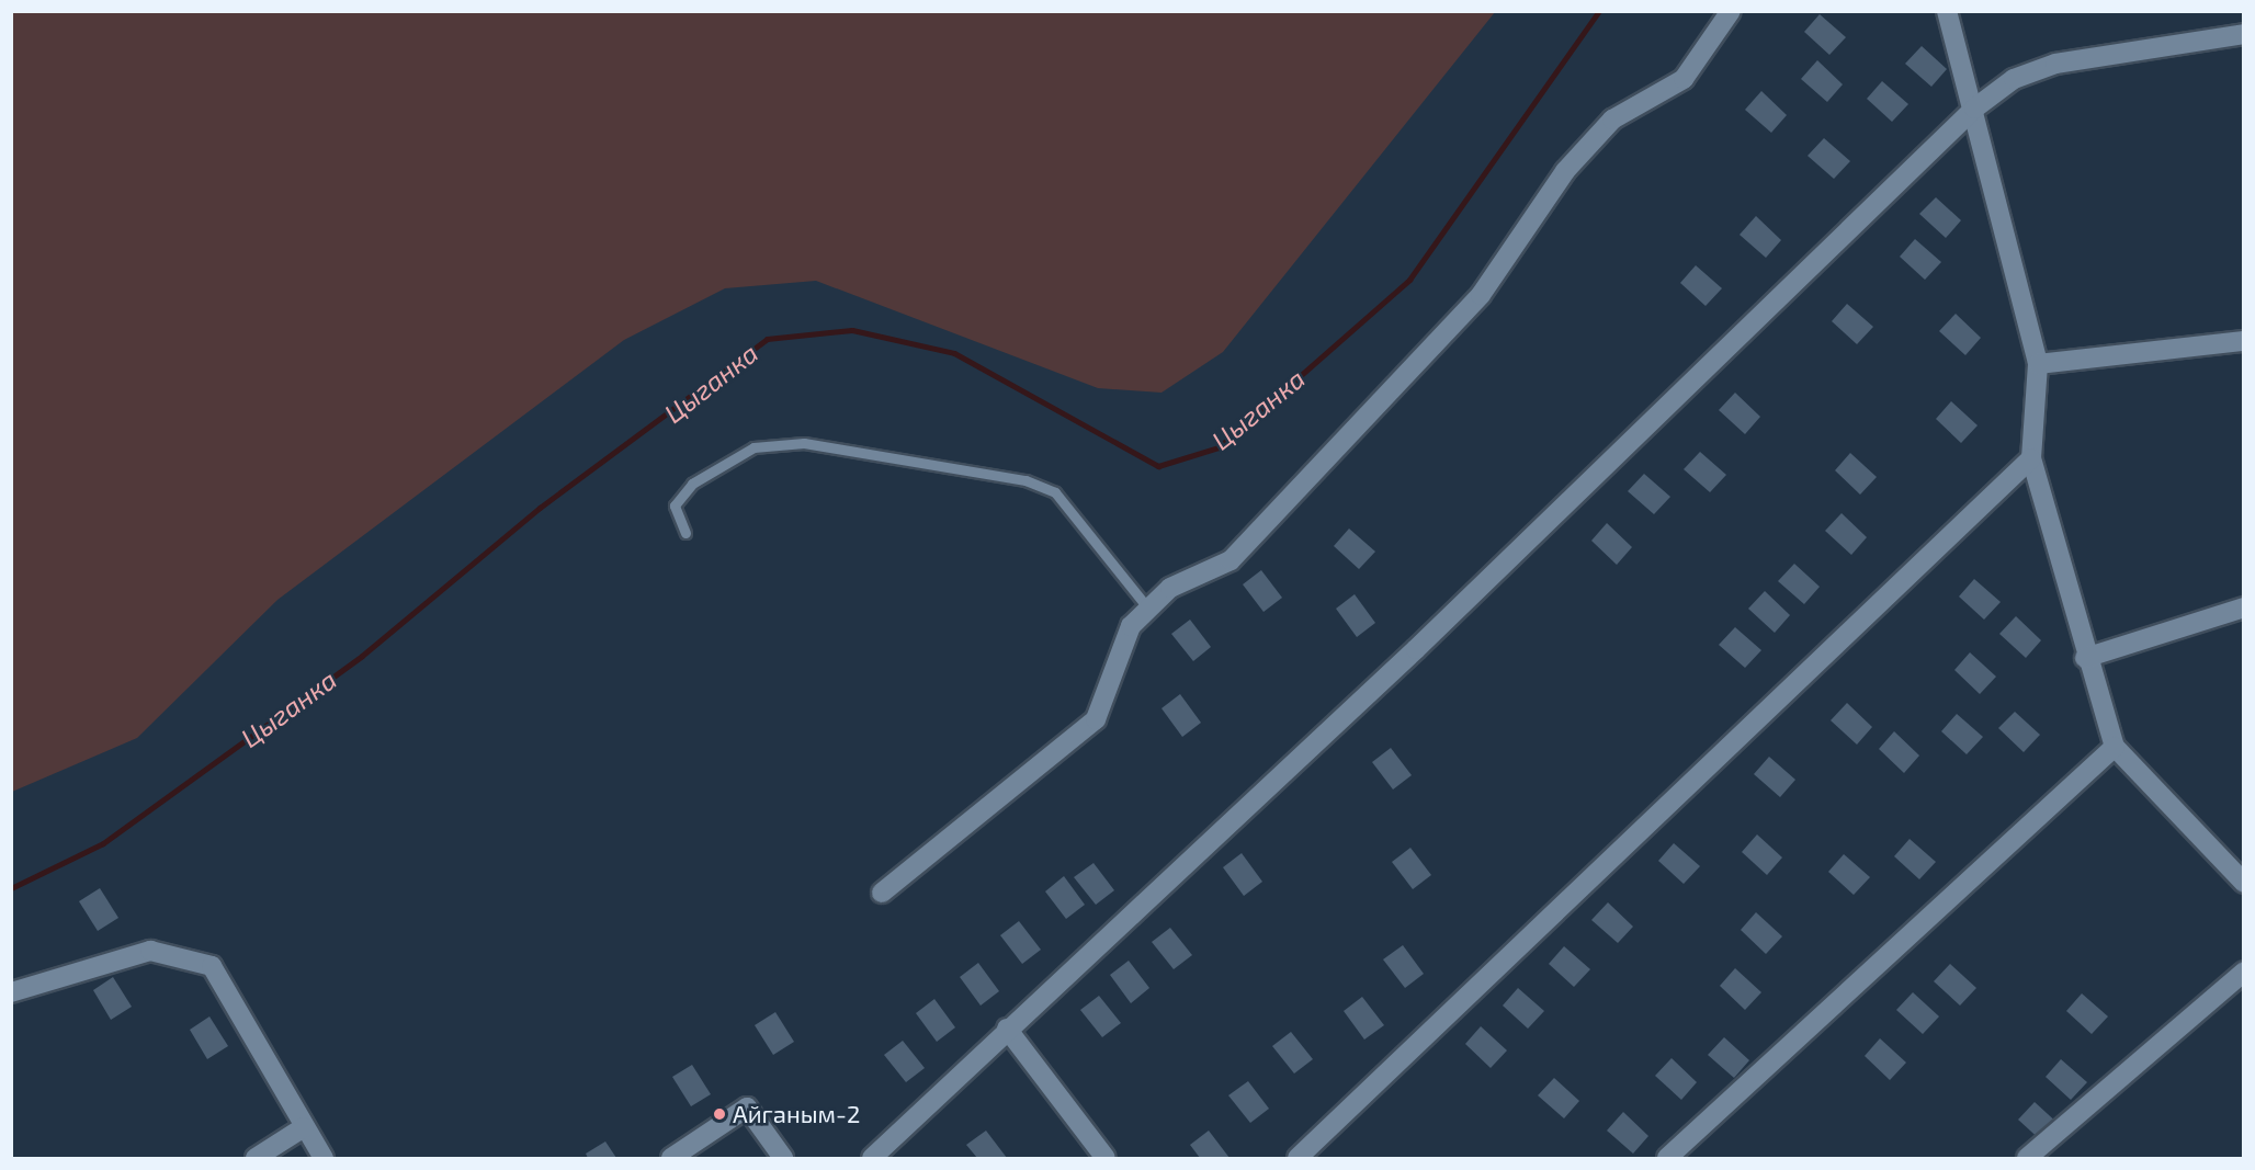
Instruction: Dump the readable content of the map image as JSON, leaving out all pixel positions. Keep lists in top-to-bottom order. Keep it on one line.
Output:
{"water":["Цыганка"],"places":["Айганым-2"]}
